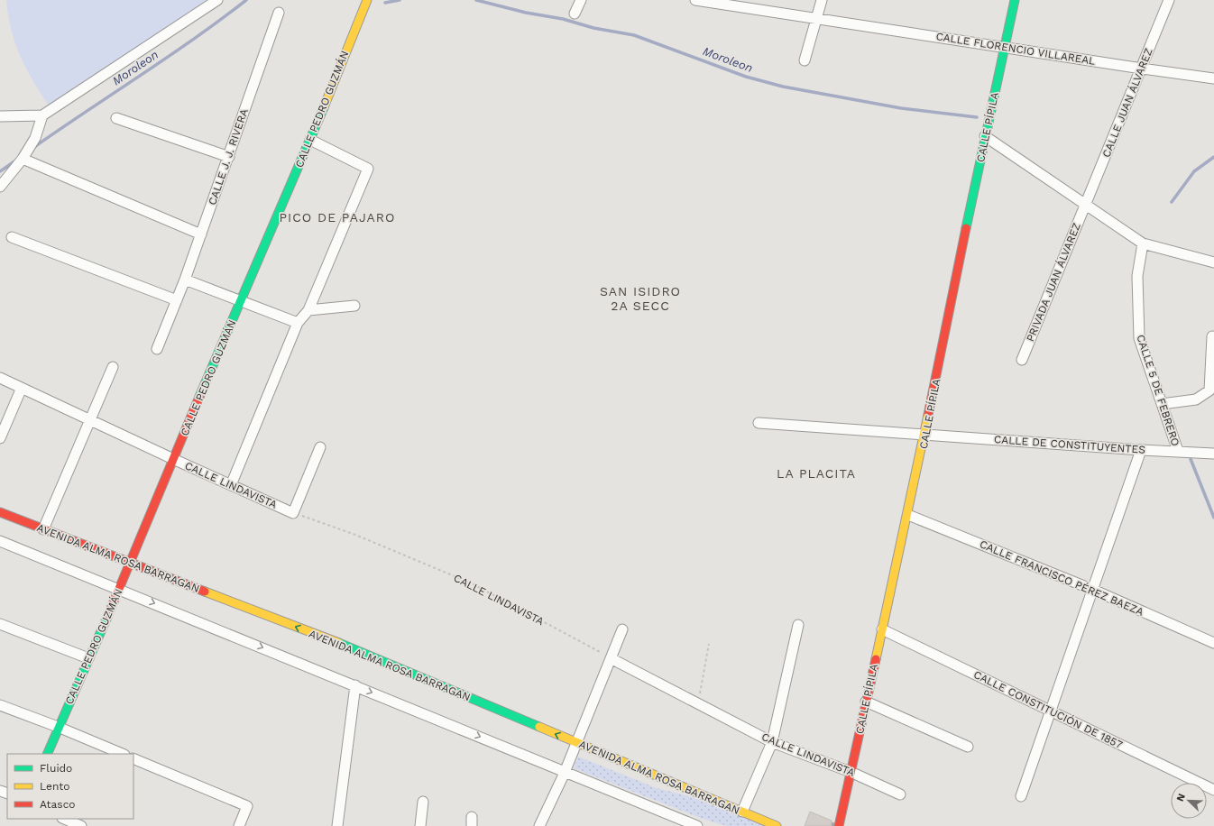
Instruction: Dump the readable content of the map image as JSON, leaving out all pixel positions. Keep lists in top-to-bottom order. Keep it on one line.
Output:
{"streets":{"street":["CALLE FLORENCIO VILLAREAL","CALLE JUAN ÁLVAREZ","CALLE PEDRO GUZMÁN","CALLE PÍPILA","CALLE J. J. RIVERA","PRIVADA JUAN ÁLVAREZ","CALLE 5 DE FEBRERO","CALLE DE CONSTITUYENTES","CALLE LINDAVISTA","AVENIDA ALMA ROSA BARRAGAN","CALLE FRANCISCO PÉREZ BAEZA","CALLE CONSTITUCIÓN DE 1857"]},"crossings":[["CALLE FLORENCIO VILLAREAL","CALLE JUAN ÁLVAREZ"],["CALLE FLORENCIO VILLAREAL","CALLE PÍPILA"],["CALLE JUAN ÁLVAREZ","PRIVADA JUAN ÁLVAREZ"],["CALLE PEDRO GUZMÁN","CALLE LINDAVISTA"],["CALLE PEDRO GUZMÁN","AVENIDA ALMA ROSA BARRAGAN"],["CALLE PÍPILA","CALLE DE CONSTITUYENTES"],["CALLE PÍPILA","CALLE LINDAVISTA"],["CALLE PÍPILA","CALLE FRANCISCO PÉREZ BAEZA"],["CALLE PÍPILA","CALLE CONSTITUCIÓN DE 1857"],["CALLE 5 DE FEBRERO","CALLE DE CONSTITUYENTES"]],"districts":["PICO DE PAJARO","SAN ISIDRO 2A SECC","LA PLACITA"],"water":["Moroleon"],"legend":["Fluido","Lento","Atasco"],"north":"top left"}
